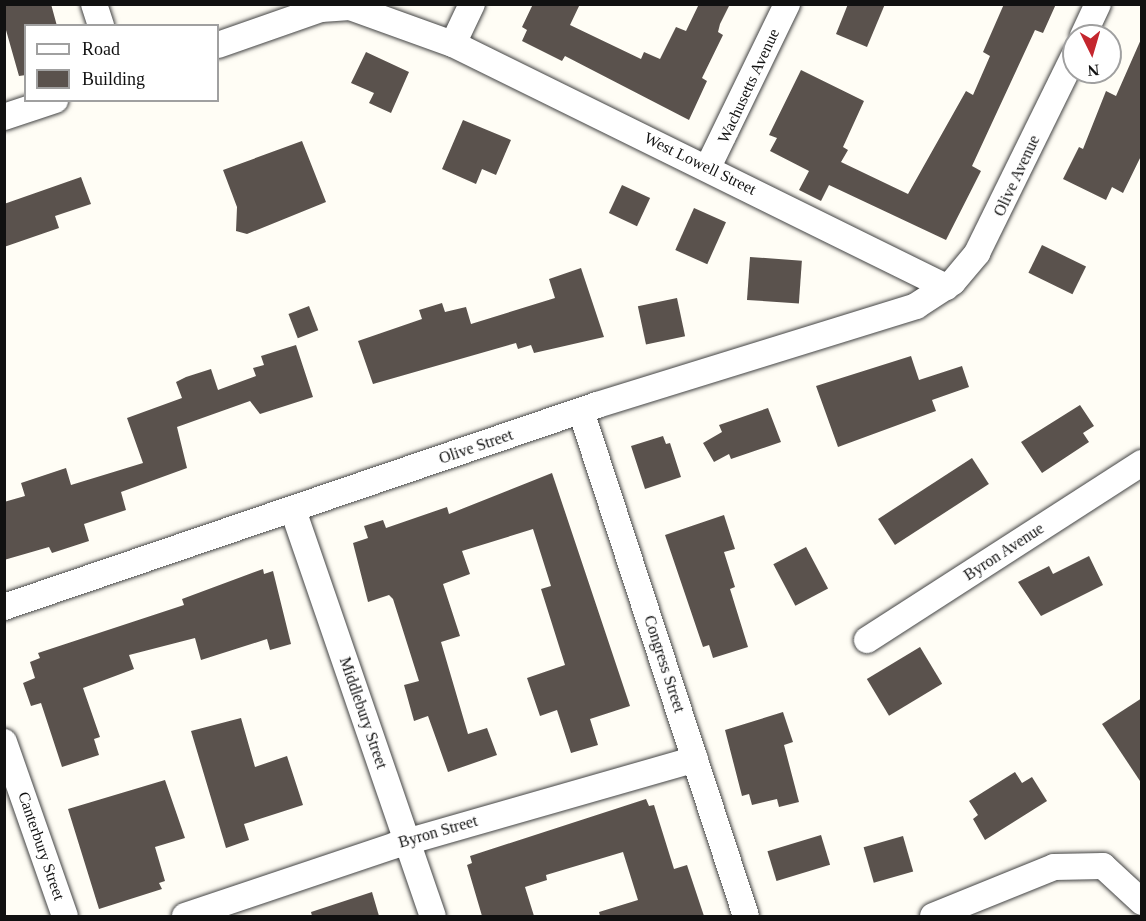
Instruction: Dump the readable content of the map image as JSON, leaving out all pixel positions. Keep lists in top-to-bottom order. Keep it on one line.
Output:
{"streets":{"street":["Wachusetts Avenue","West Lowell Street","Olive Avenue","Olive Street","Byron Avenue","Congress Street","Middlebury Street","Byron Street","Canterbury Street"]},"crossings":[["Wachusetts Avenue","West Lowell Street"],["West Lowell Street","Olive Avenue"],["West Lowell Street","Olive Street"],["Olive Avenue","Olive Street"],["Olive Street","Congress Street"],["Olive Street","Middlebury Street"],["Congress Street","Byron Street"],["Middlebury Street","Byron Street"]],"legend":["Road","Building"],"north":"bottom"}
